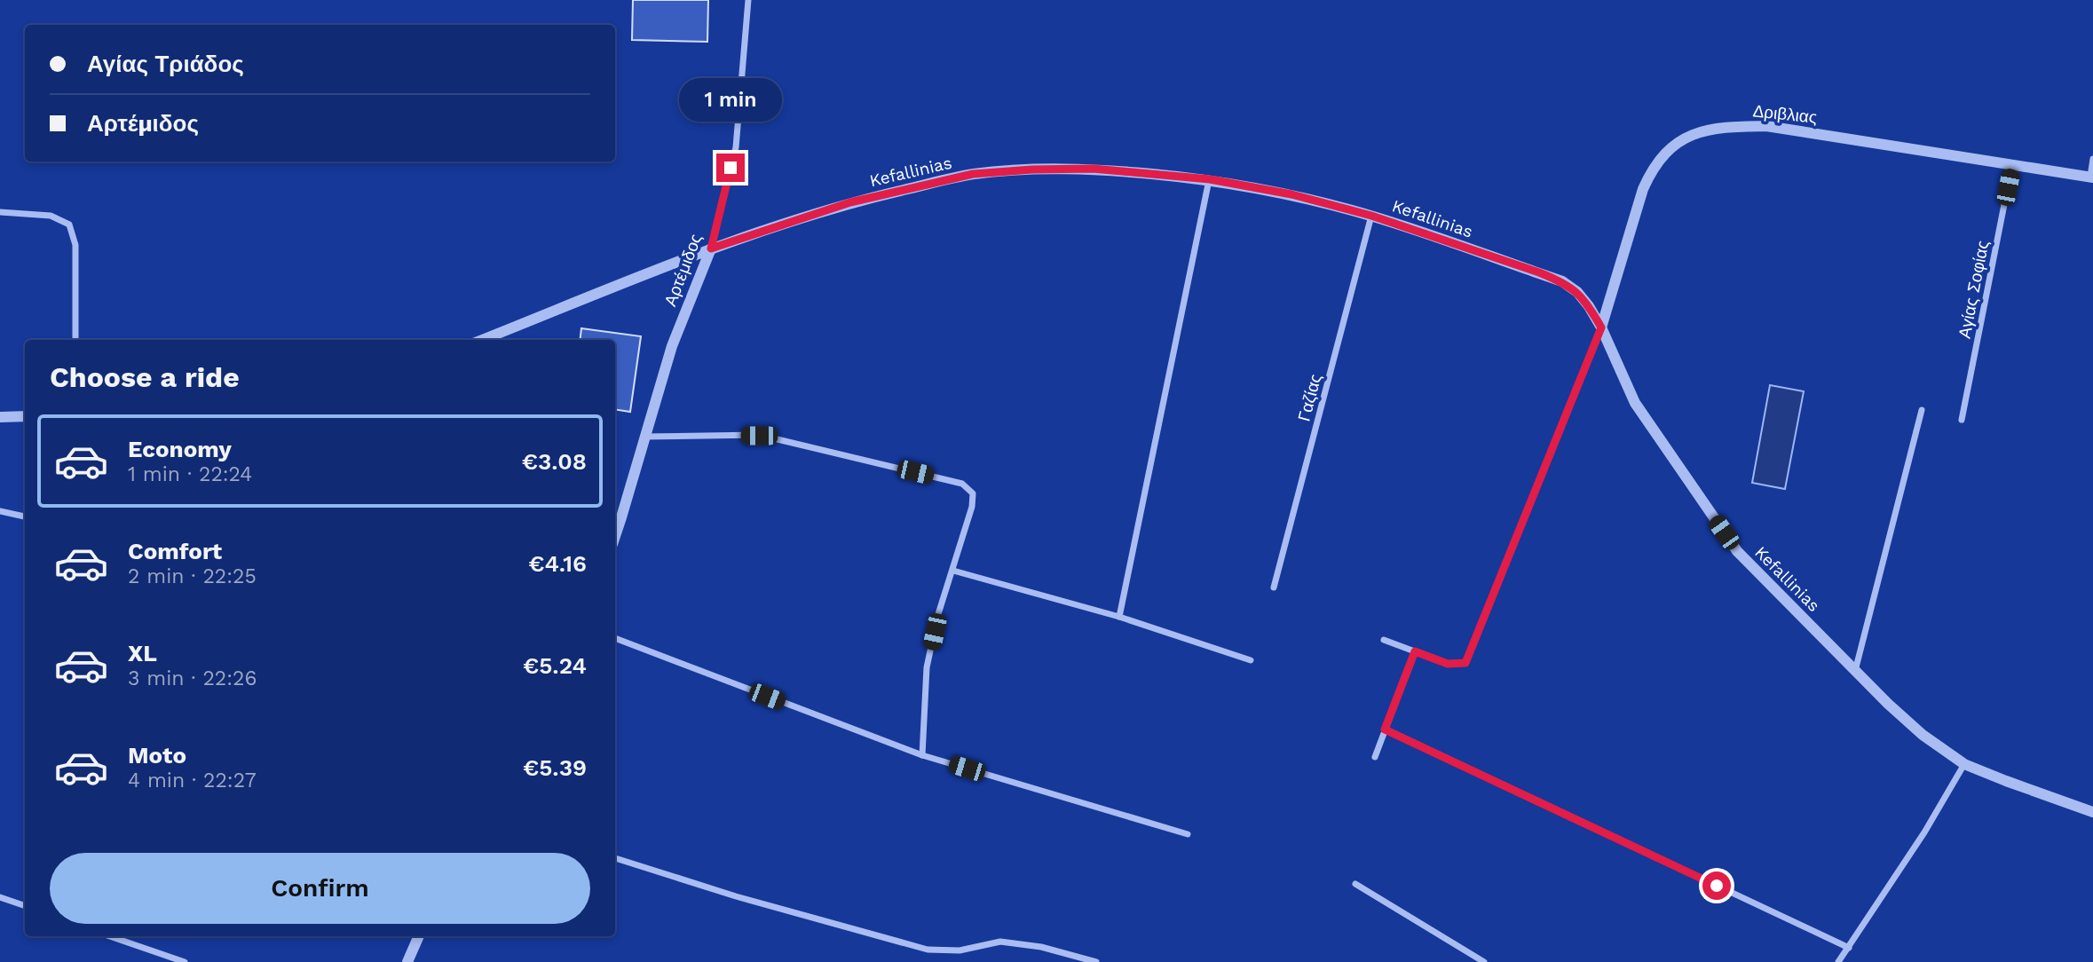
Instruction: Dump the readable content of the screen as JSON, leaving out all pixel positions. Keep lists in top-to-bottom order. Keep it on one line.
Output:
{"streets":{"street":["Δριβλιας","Kefallinias","Αρτέμιδος","Αγίας Σοφίας","Γαζίας"]},"crossings":[["Δριβλιας","Kefallinias"],["Δριβλιας","Αγίας Σοφίας"],["Kefallinias","Αρτέμιδος"],["Kefallinias","Γαζίας"]],"page":{"banner":["Αγίας Τριάδος","Αρτέμιδος"],"bubble":"1 min","heading":"Choose a ride","list":[{"name":"Economy","note":"1 min · 22:24","value":"€3.08"},{"name":"Comfort","note":"2 min · 22:25","value":"€4.16"},{"name":"XL","note":"3 min · 22:26","value":"€5.24"},{"name":"Moto","note":"4 min · 22:27","value":"€5.39"}],"buttons":"Confirm"}}
